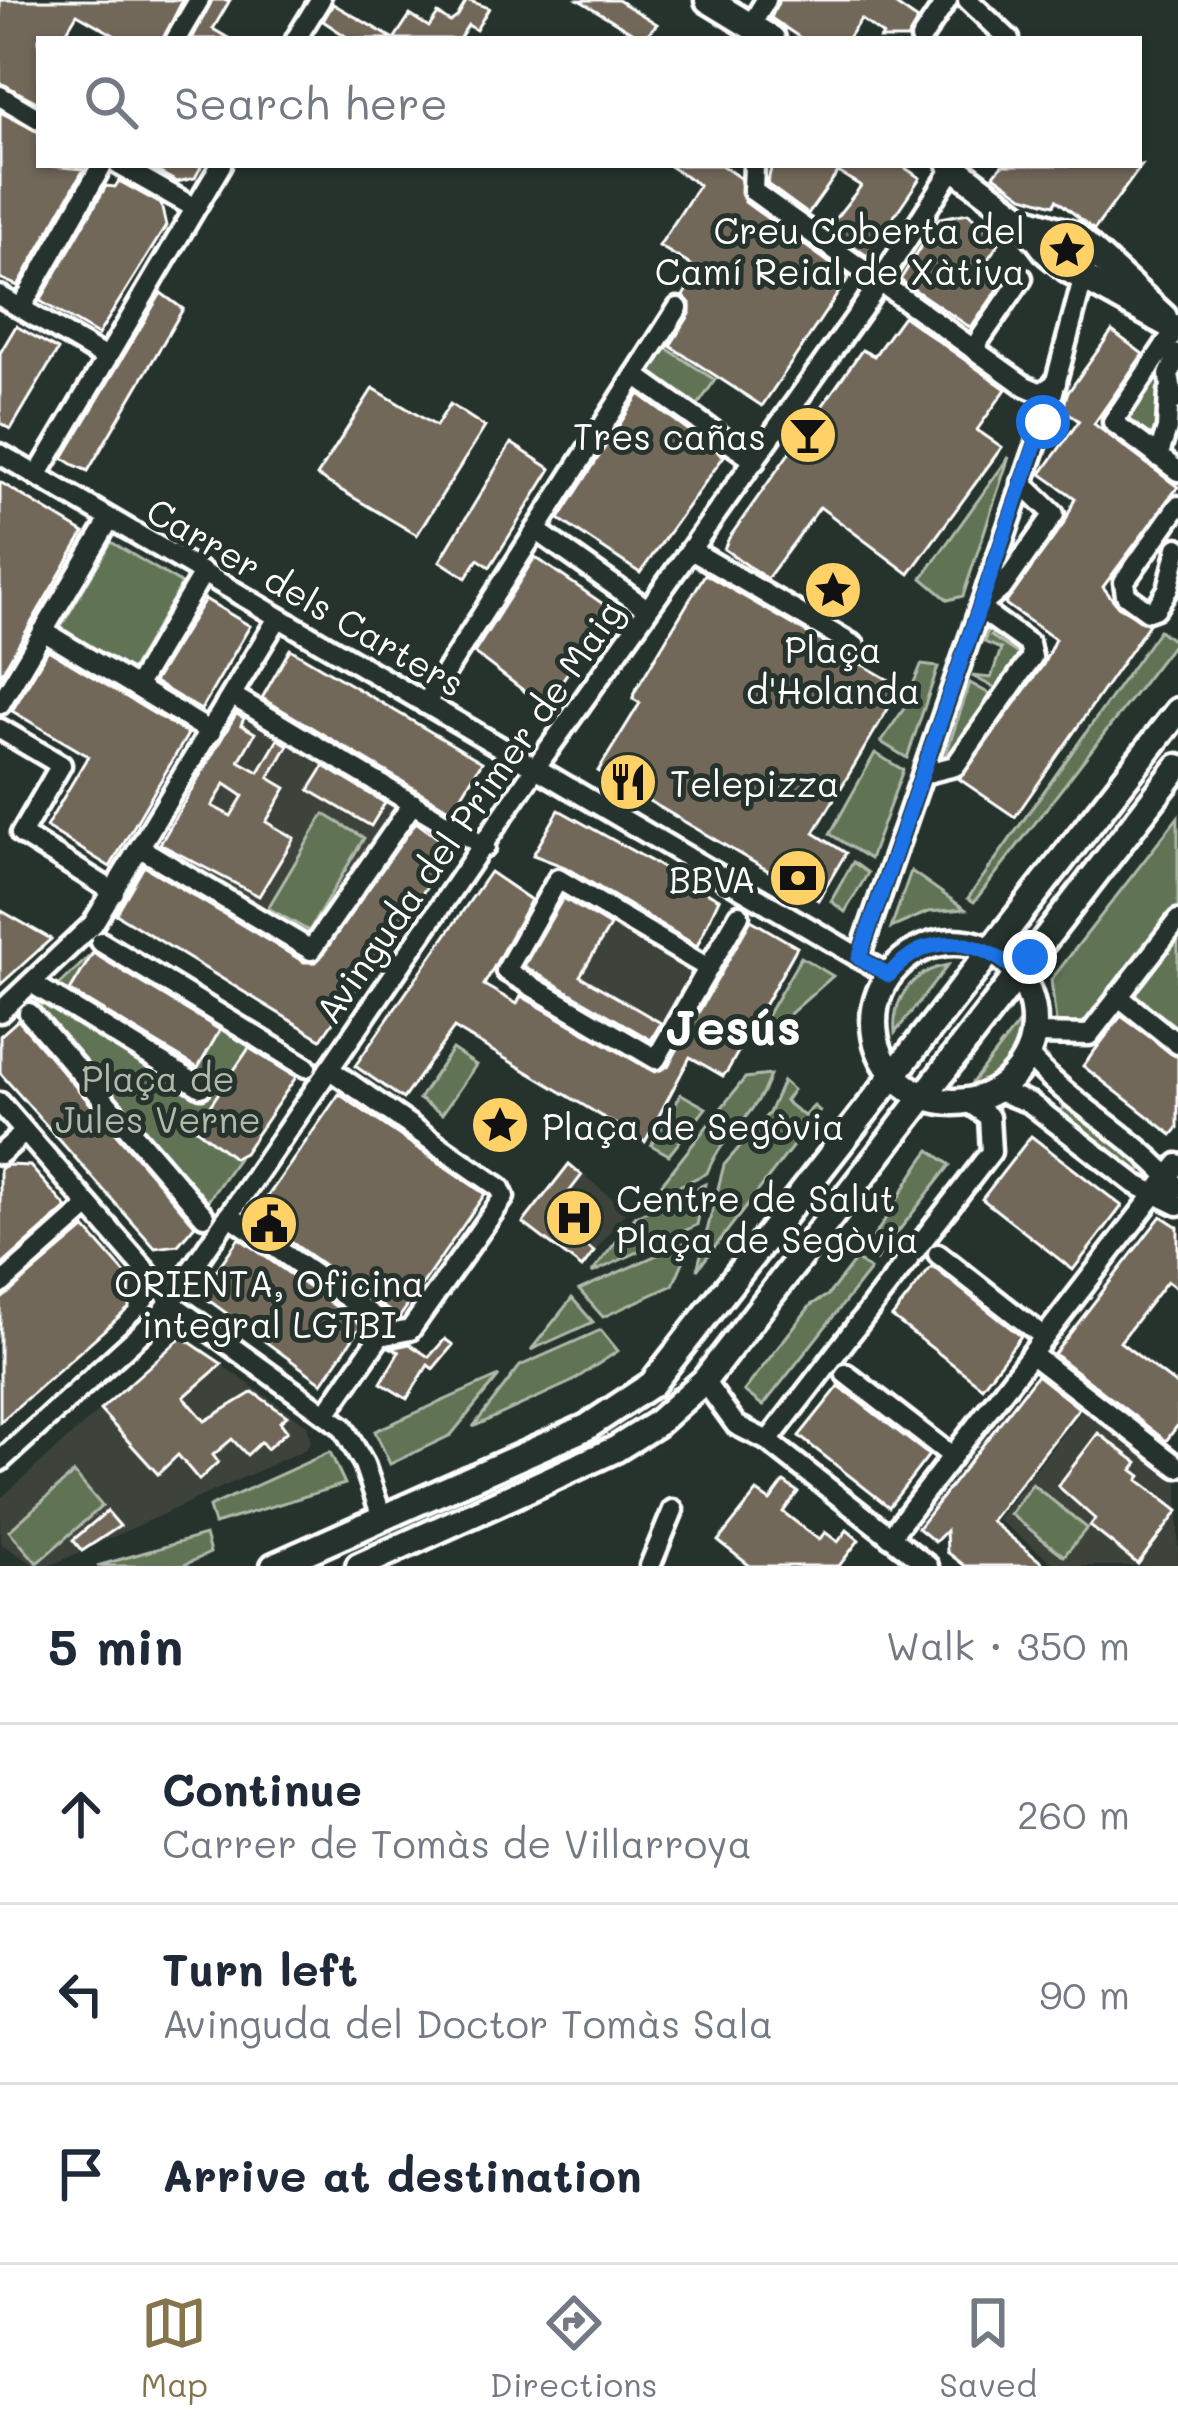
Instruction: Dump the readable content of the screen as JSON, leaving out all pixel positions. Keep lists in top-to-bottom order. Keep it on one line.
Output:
{"streets":{"street":["Carrer dels Carters","Avinguda del Primer de Maig"]},"crossings":[["Carrer dels Carters","Avinguda del Primer de Maig"]],"districts":["Jesús"],"parks":["Plaça de Jules Verne"],"places":{"place":["Creu Coberta del Camí Reial de Xàtiva","Plaça d'Holanda","Plaça de Segòvia"],"bar":["Tres cañas"],"restaurant":["Telepizza"],"bank":["BBVA"],"hospital":["Centre de Salut Plaça de Segòvia"],"public building":["ORIENTA, Oficina integral LGTBI"]},"page":{"search":"Search here","heading":["5 min","Walk · 350 m"],"list":[["Continue","Carrer de Tomàs de Villarroya","260 m"],["Turn left","Avinguda del Doctor Tomàs Sala","90 m"],"Arrive at destination"],"nav":["Map","Directions","Saved"]}}
